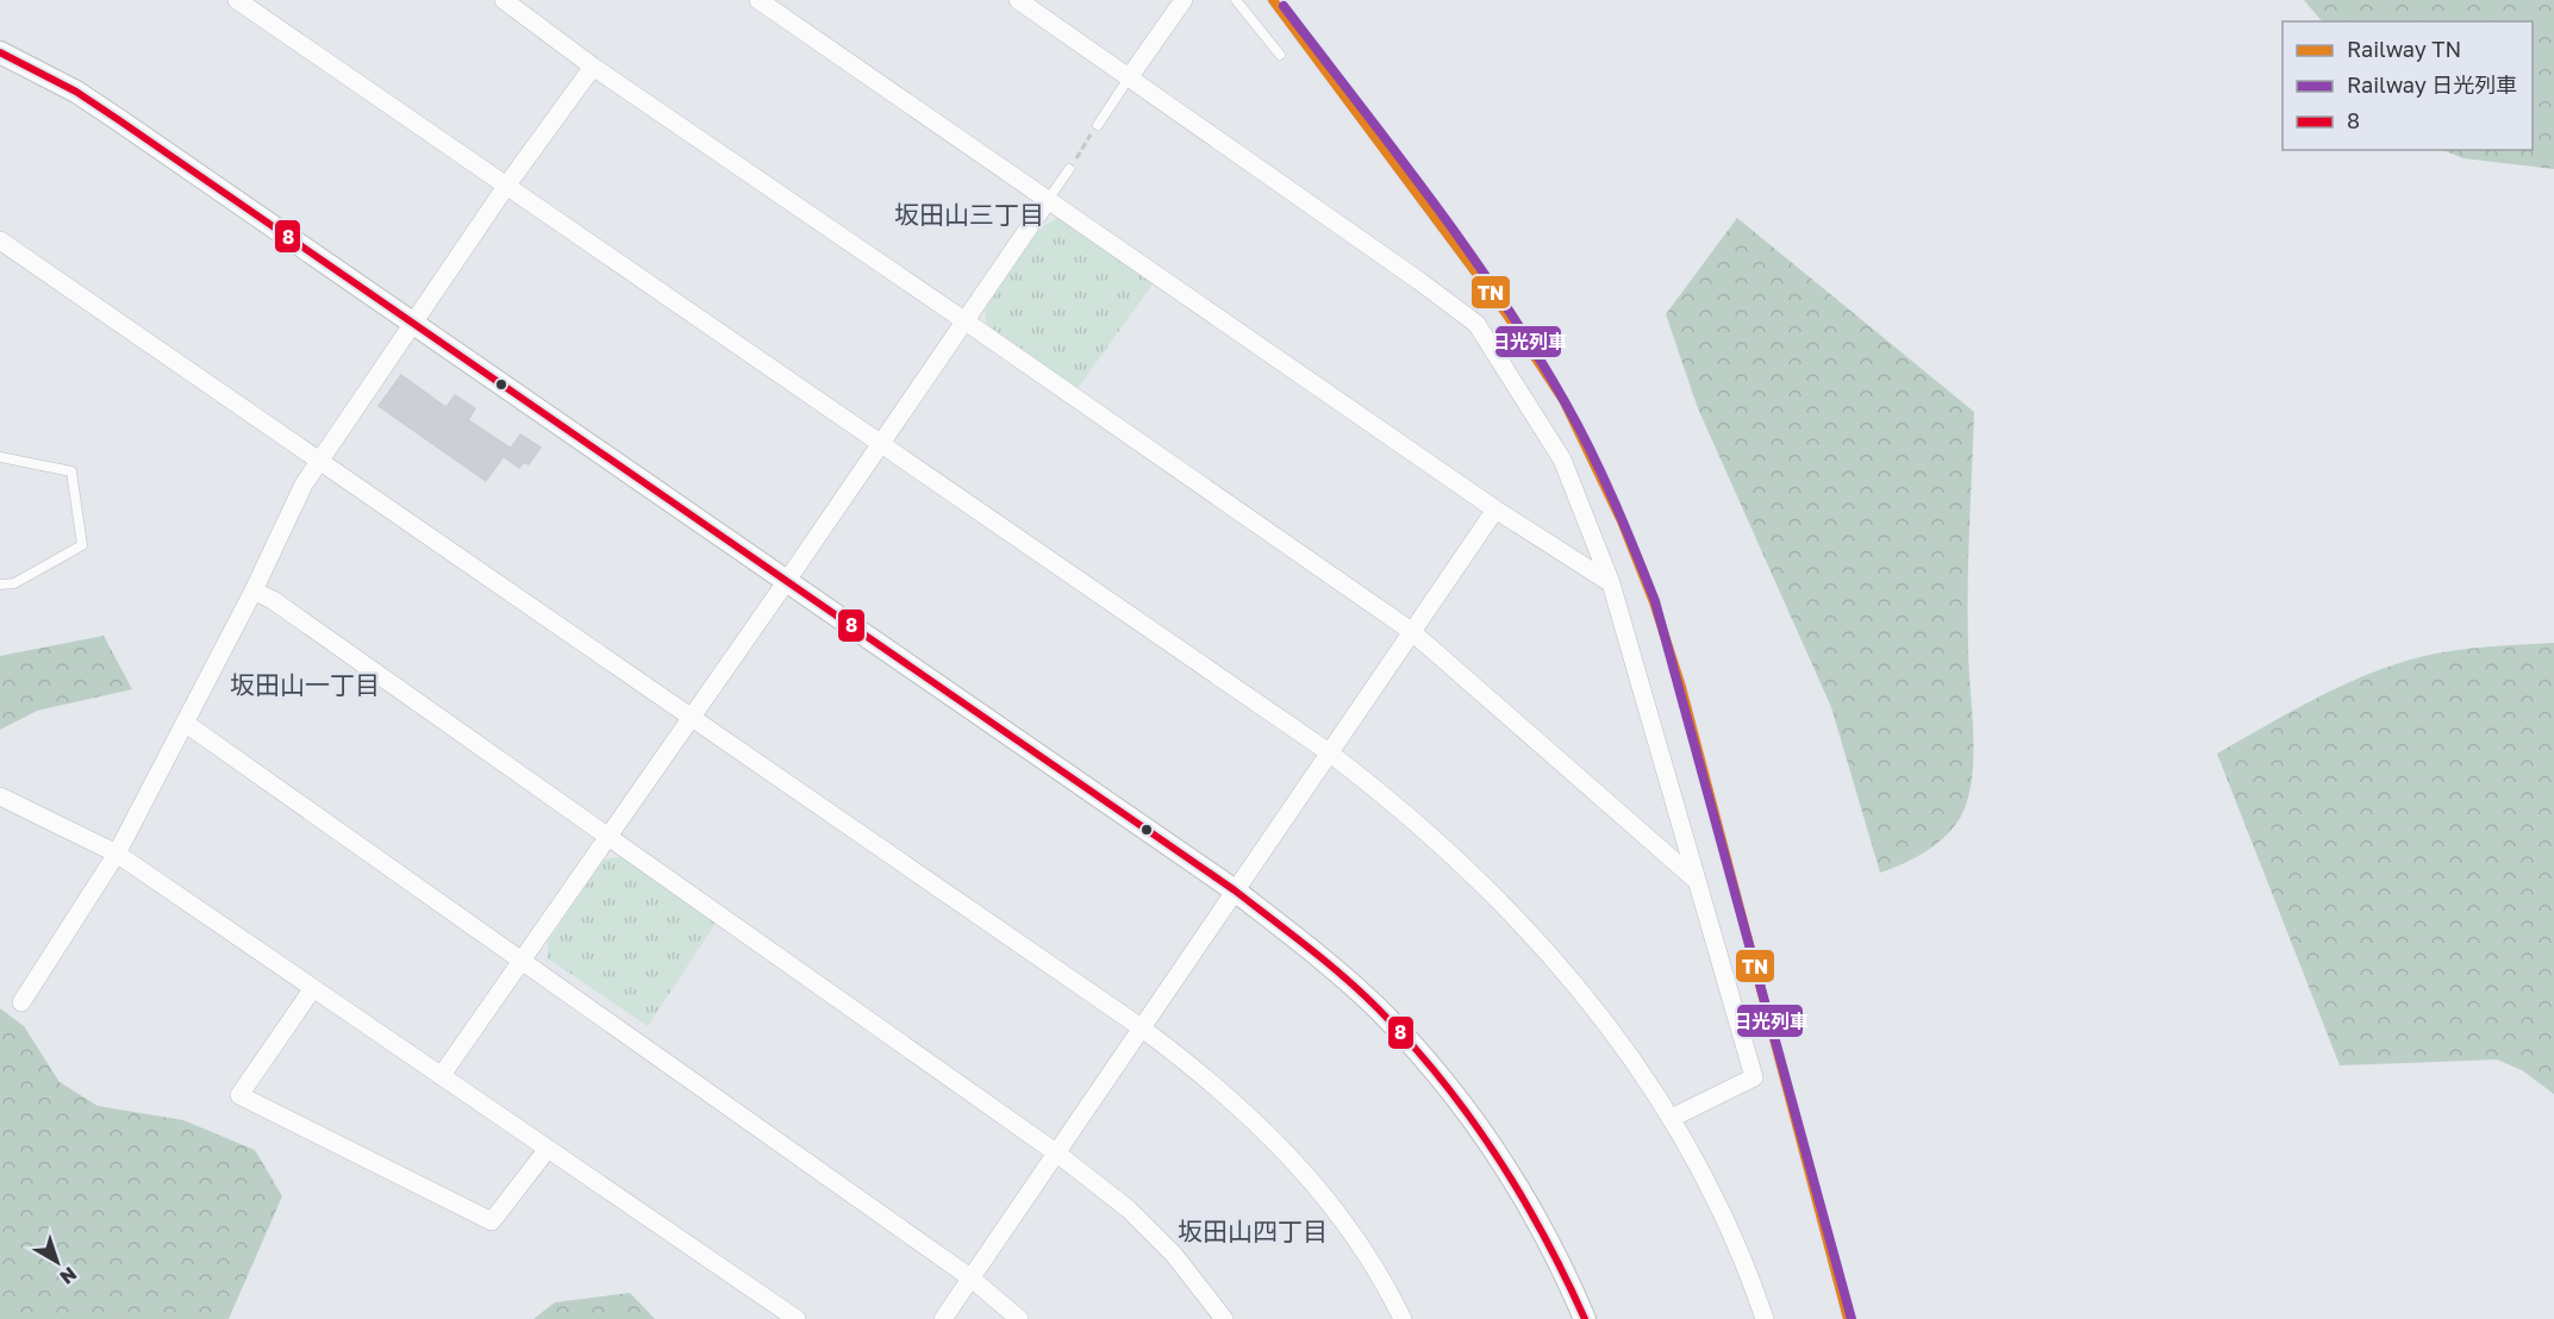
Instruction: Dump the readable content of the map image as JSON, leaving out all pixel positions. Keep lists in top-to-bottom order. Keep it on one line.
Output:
{"districts":["坂田山三丁目","坂田山一丁目","坂田山四丁目"],"lines":["rail line TN","rail line 日光列車","transit line 8"],"legend":["Railway TN","Railway 日光列車","8"],"north":"bottom right"}
